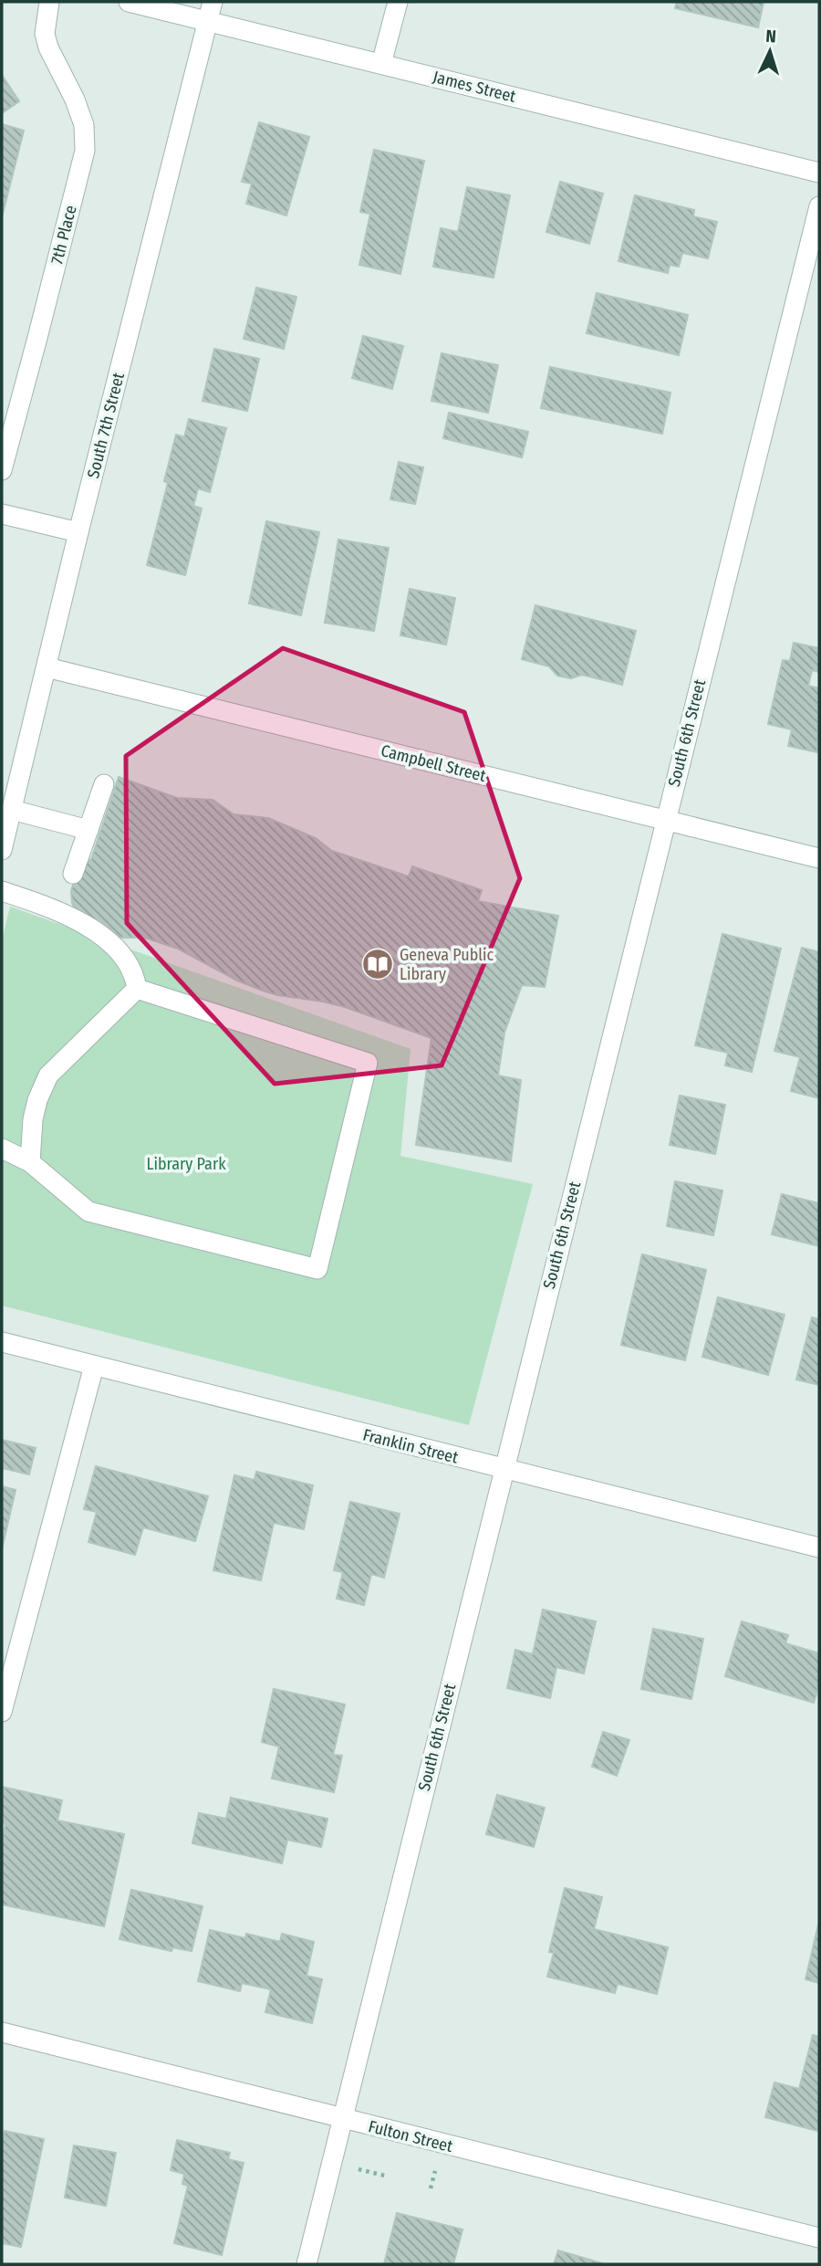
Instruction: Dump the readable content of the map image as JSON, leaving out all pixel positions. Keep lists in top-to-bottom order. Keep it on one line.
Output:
{"streets":{"street":["James Street","7th Place","South 7th Street","South 6th Street","Campbell Street","Franklin Street","Fulton Street"]},"crossings":[["James Street","South 7th Street"],["South 7th Street","Campbell Street"],["South 6th Street","Campbell Street"],["South 6th Street","Franklin Street"],["South 6th Street","Fulton Street"]],"parks":["Library Park"],"places":{"library":["Geneva Public Library"]},"north":"top"}
